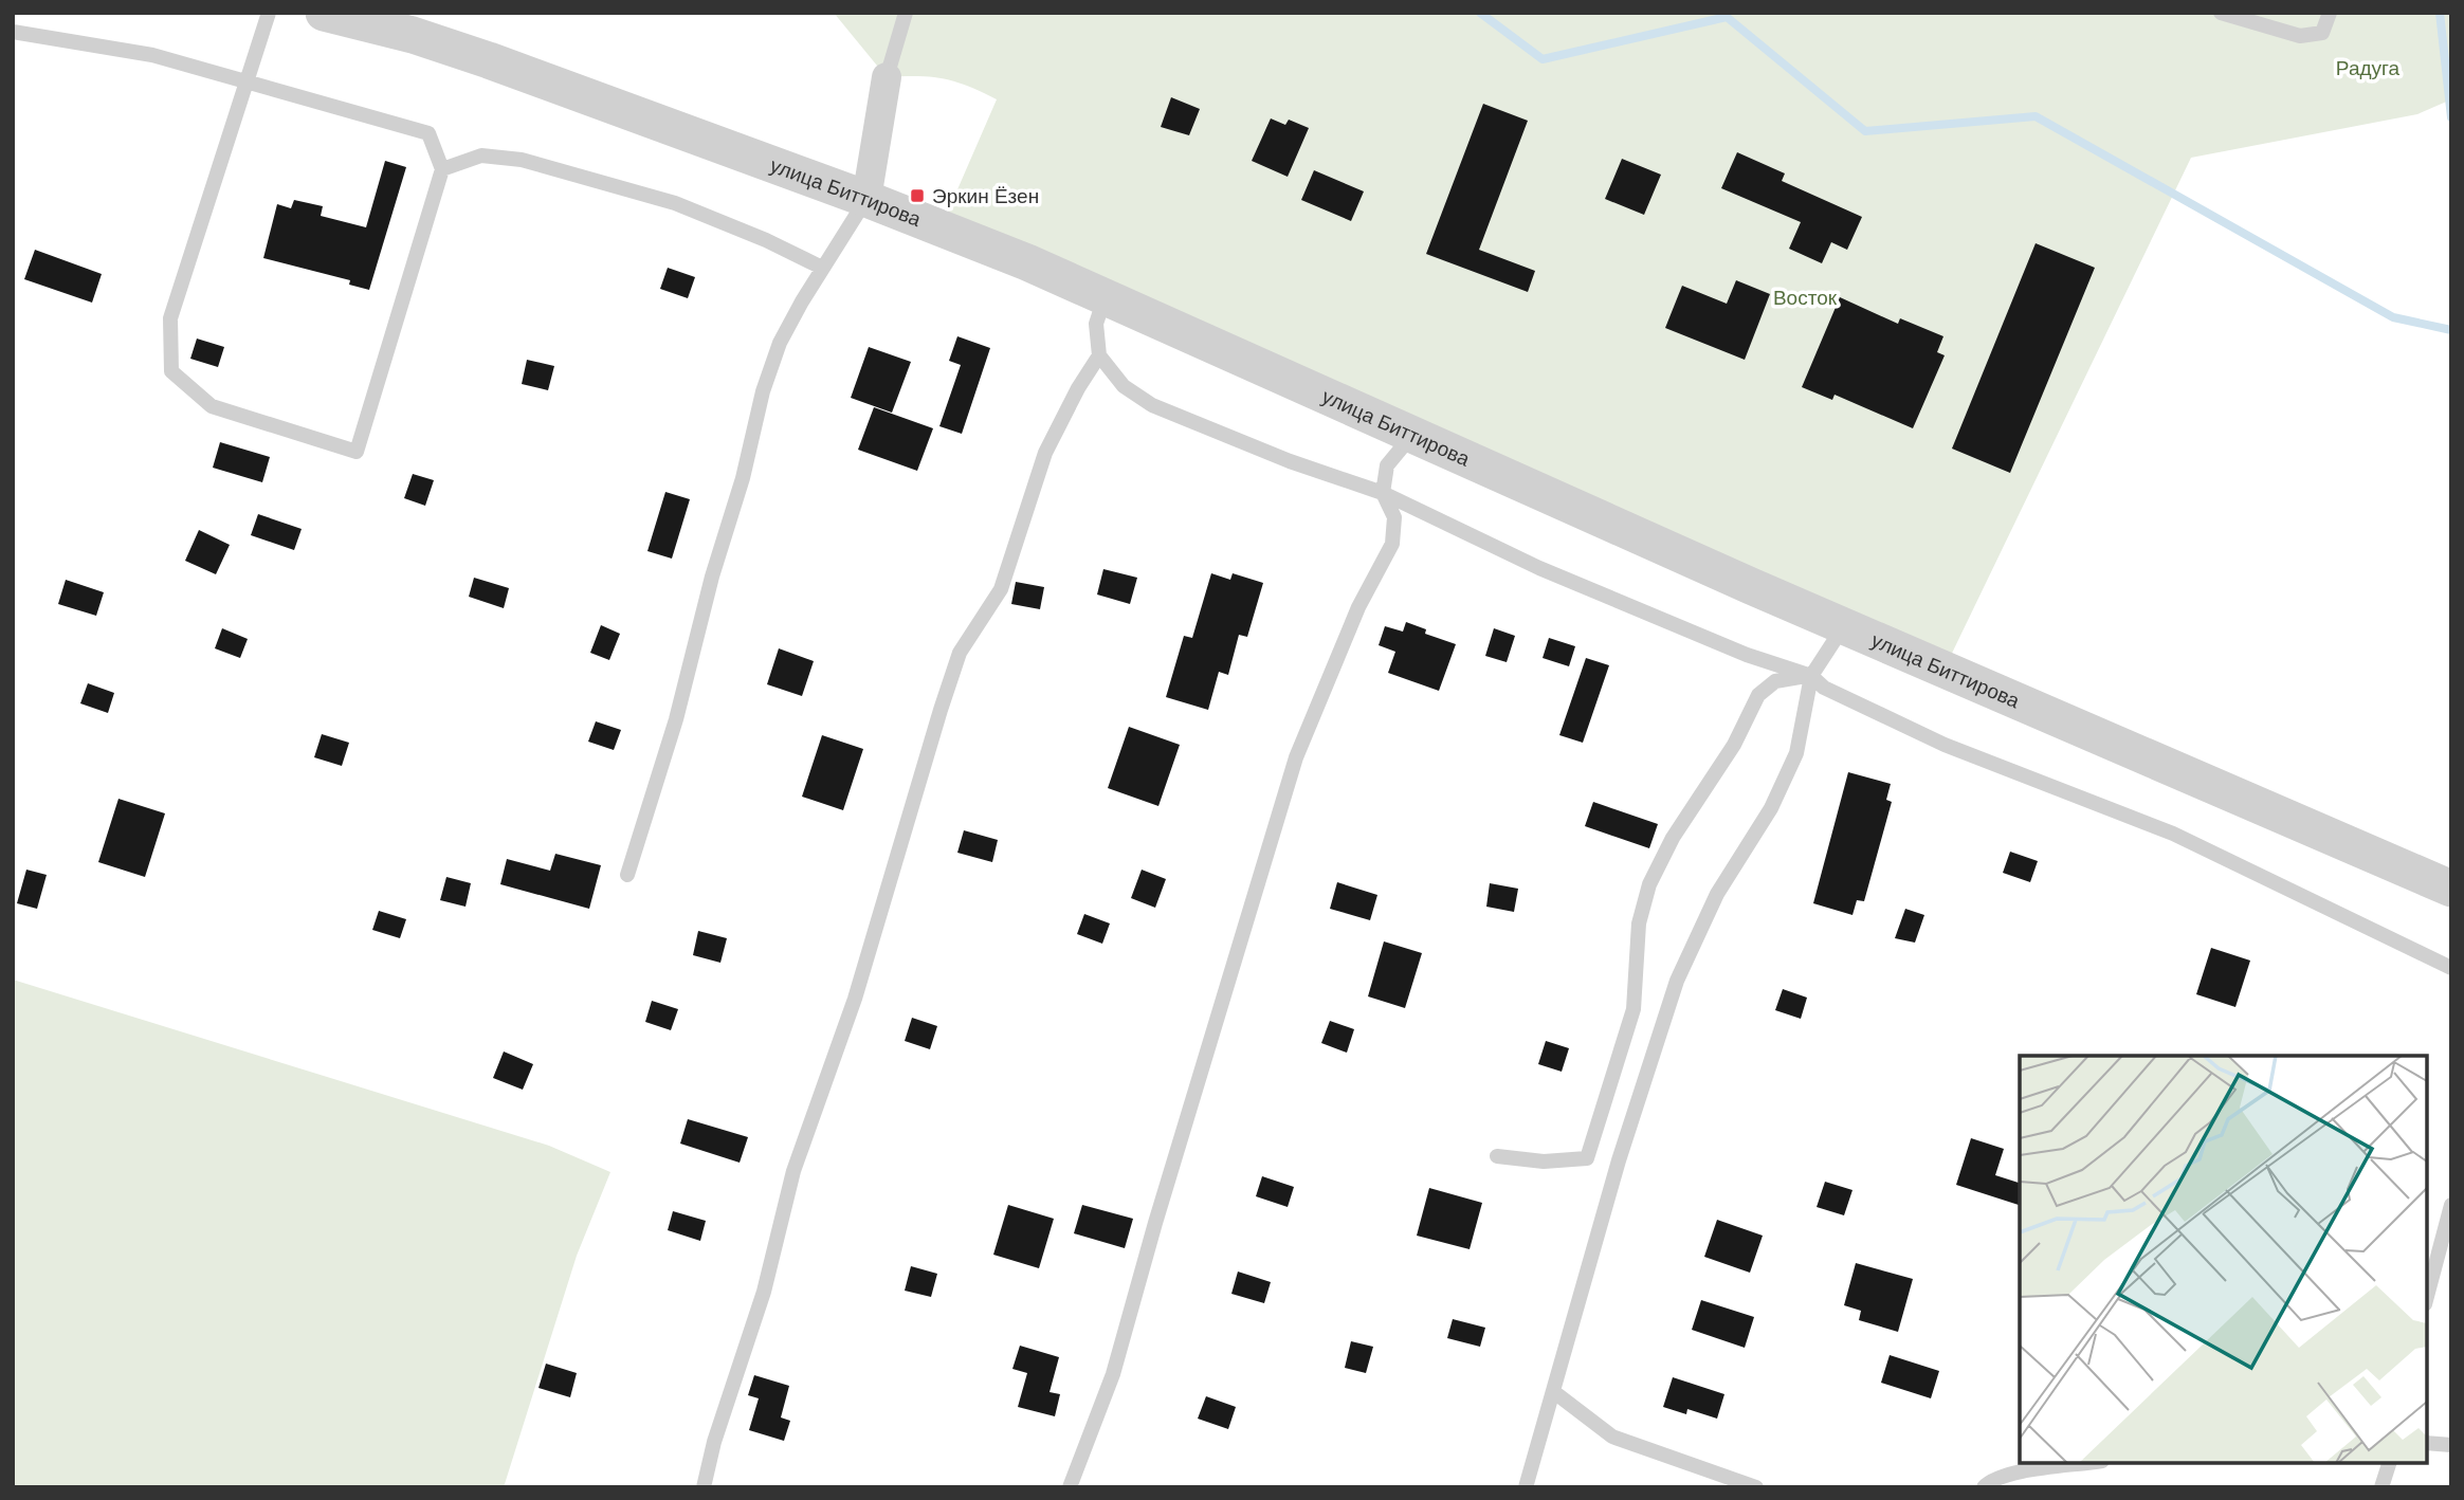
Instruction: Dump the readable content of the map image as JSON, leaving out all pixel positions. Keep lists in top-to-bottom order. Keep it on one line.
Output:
{"streets":{"street":["улица Биттирова"]},"parks":["Радуга","Восток"],"places":{"transit":["Эркин Ёзен"]}}
